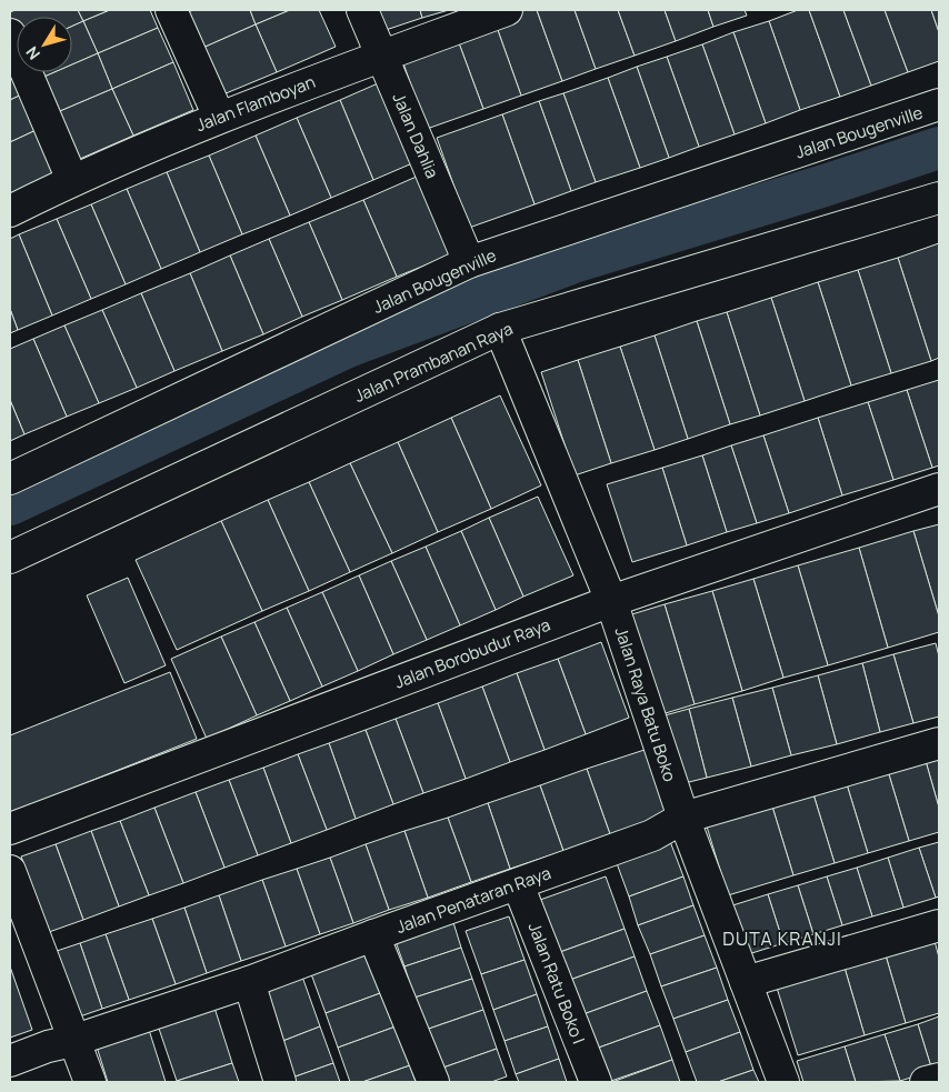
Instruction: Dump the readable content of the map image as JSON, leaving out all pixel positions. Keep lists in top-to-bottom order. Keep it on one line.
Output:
{"streets":{"street":["Jalan Flamboyan","Jalan Bougenville","Jalan Dahlia","Jalan Prambanan Raya","Jalan Borobudur Raya","Jalan Raya Batu Boko","Jalan Penataran Raya","Jalan Ratu Boko I"]},"crossings":[["Jalan Flamboyan","Jalan Dahlia"],["Jalan Bougenville","Jalan Dahlia"],["Jalan Prambanan Raya","Jalan Raya Batu Boko"],["Jalan Borobudur Raya","Jalan Raya Batu Boko"],["Jalan Raya Batu Boko","Jalan Penataran Raya"],["Jalan Penataran Raya","Jalan Ratu Boko I"]],"districts":["DUTA KRANJI"],"north":"bottom left"}
